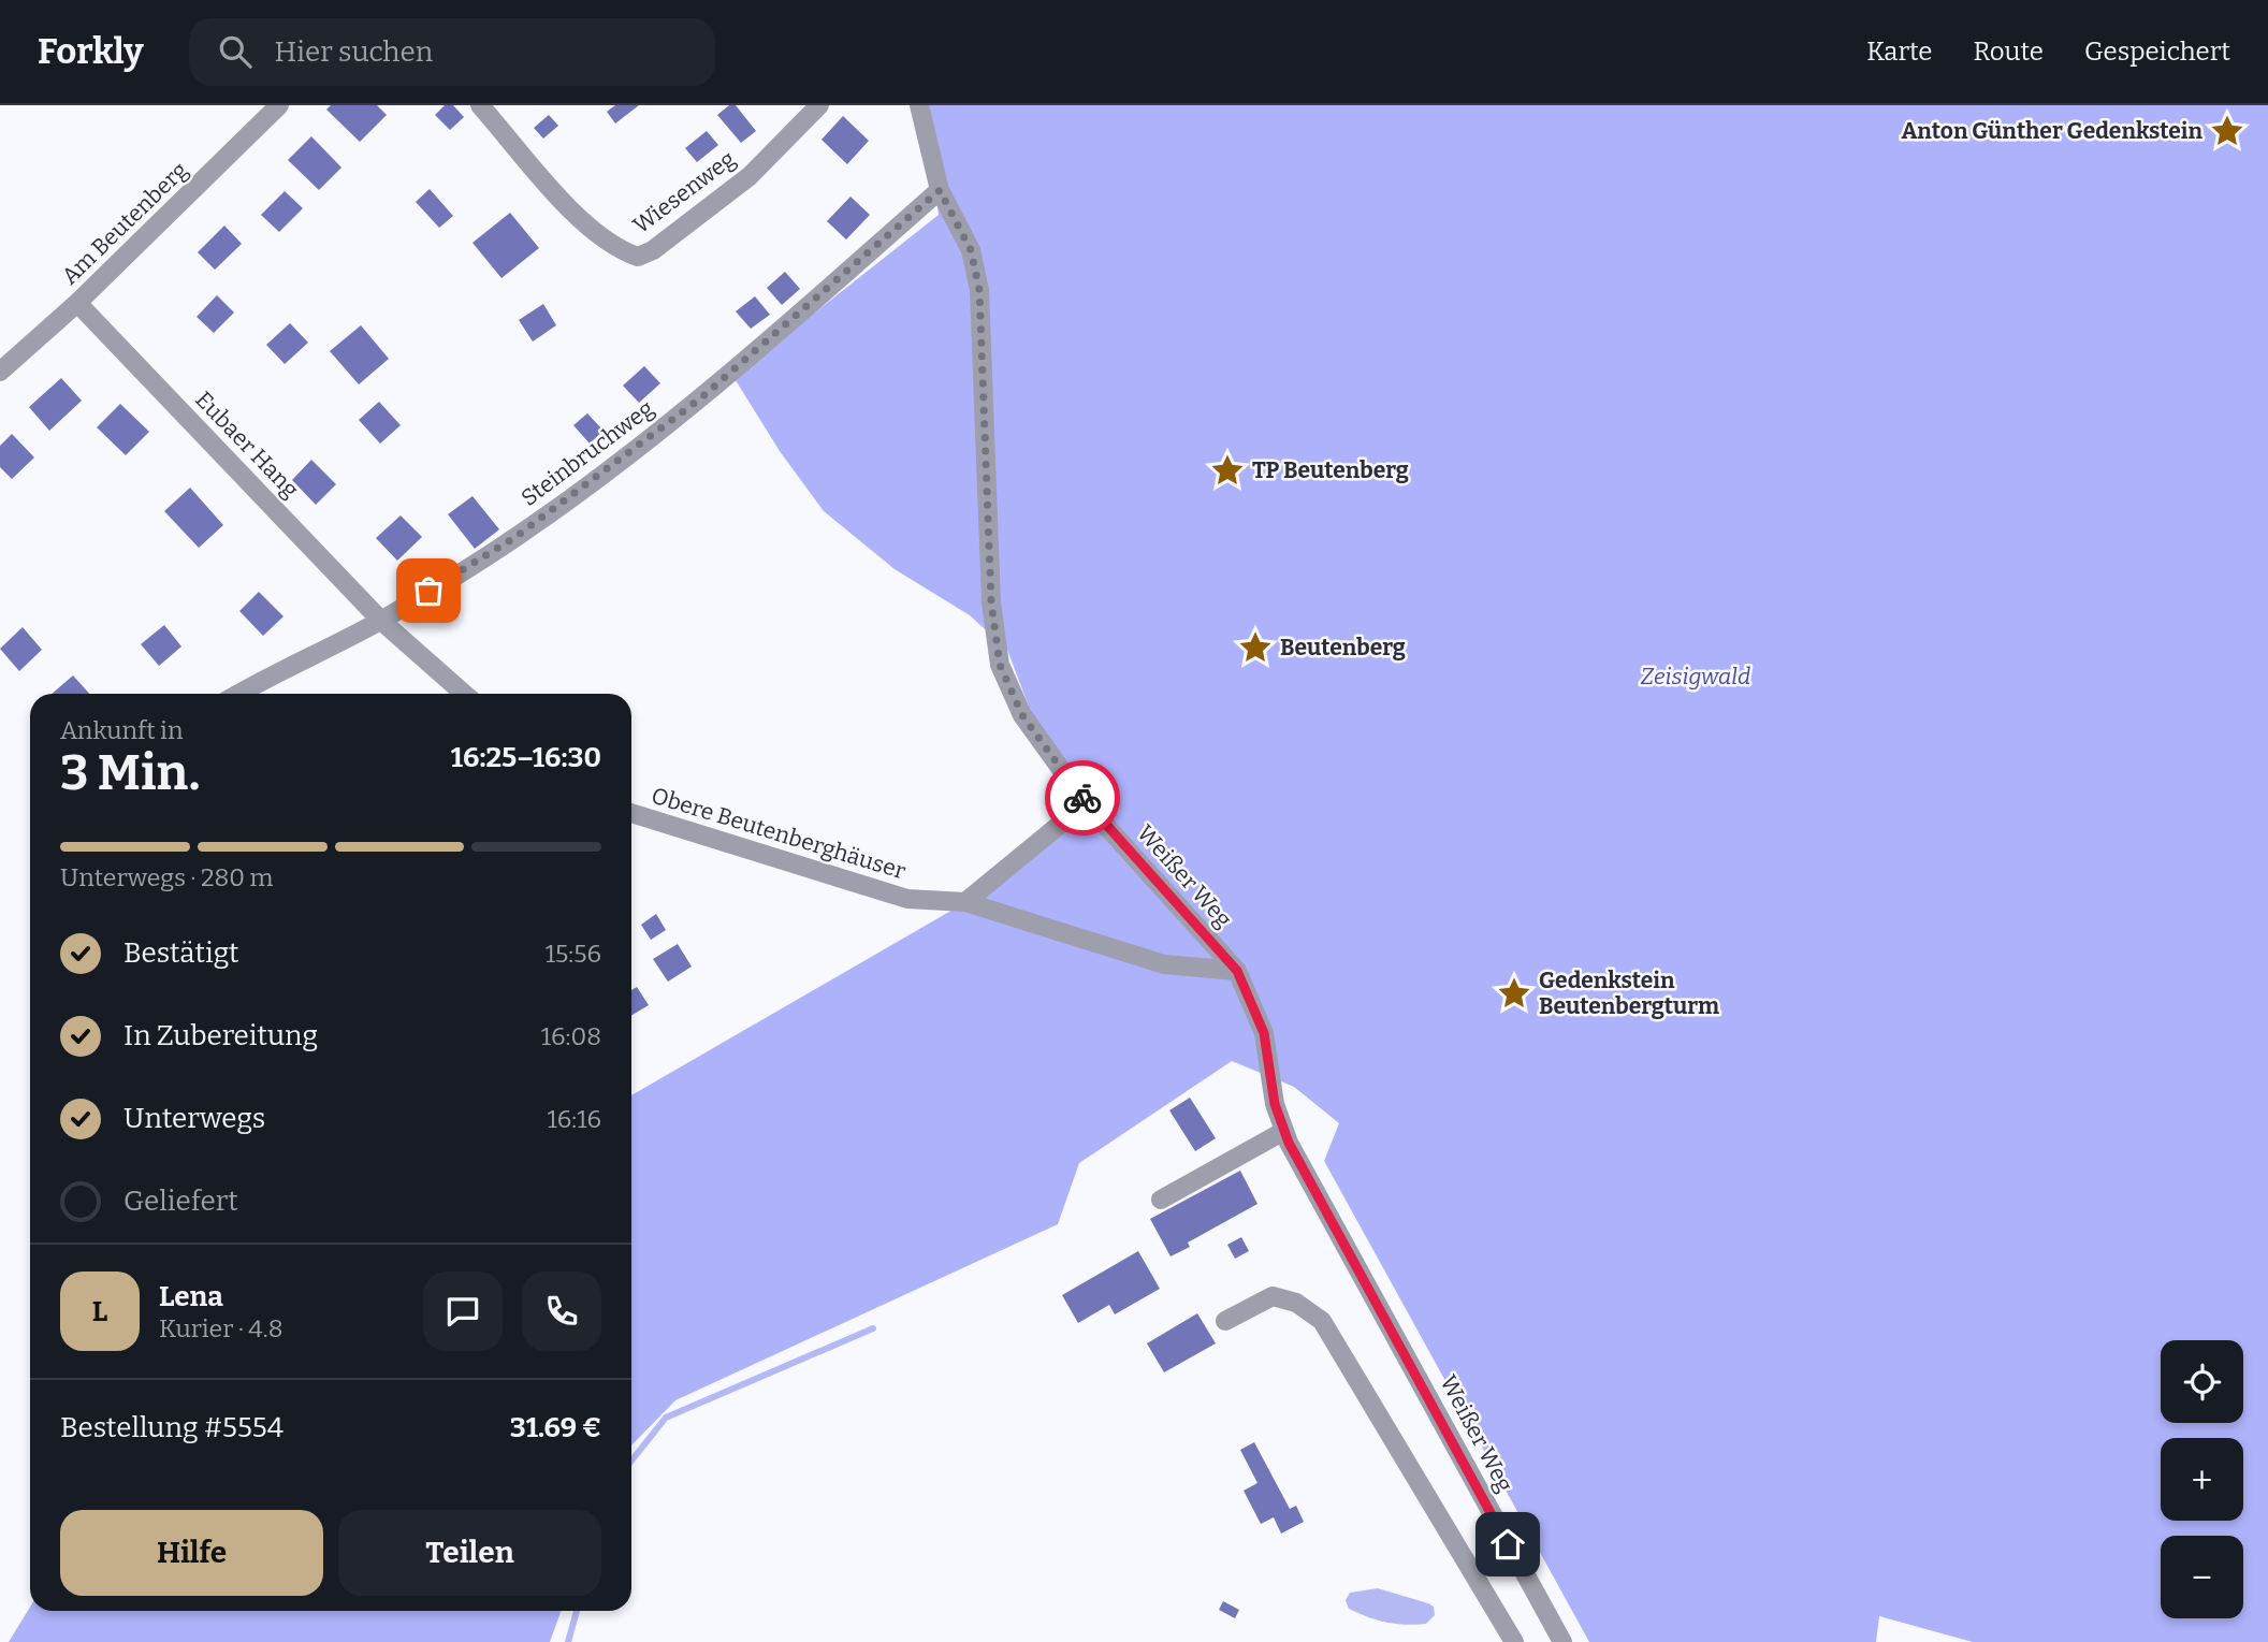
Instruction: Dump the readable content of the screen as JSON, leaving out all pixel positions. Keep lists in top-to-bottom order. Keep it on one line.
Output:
{"streets":{"street":["Wiesenweg","Am Beutenberg","Eubaer Hang","Steinbruchweg","Obere Beutenberghäuser","Weißer Weg"]},"crossings":[["Am Beutenberg","Eubaer Hang"],["Eubaer Hang","Steinbruchweg"],["Steinbruchweg","Weißer Weg"],["Obere Beutenberghäuser","Weißer Weg"]],"parks":["Zeisigwald"],"places":{"place":["Anton Günther Gedenkstein","TP Beutenberg","Beutenberg","Gedenkstein Beutenbergturm"]},"page":{"header":"Forkly","search":"Hier suchen","nav":["Karte","Route","Gespeichert"],"heading":["3 Min.","Ankunft in","16:25–16:30"],"panel":["Lena","Kurier · 4.8","Bestellung #5554","31.69 €"],"bar":"Unterwegs · 280 m","list":[["Bestätigt","15:56"],["In Zubereitung","16:08"],["Unterwegs","16:16"],"Geliefert"],"round":"L","map_buttons":["+","−"],"buttons":["Hilfe","Teilen"]}}
